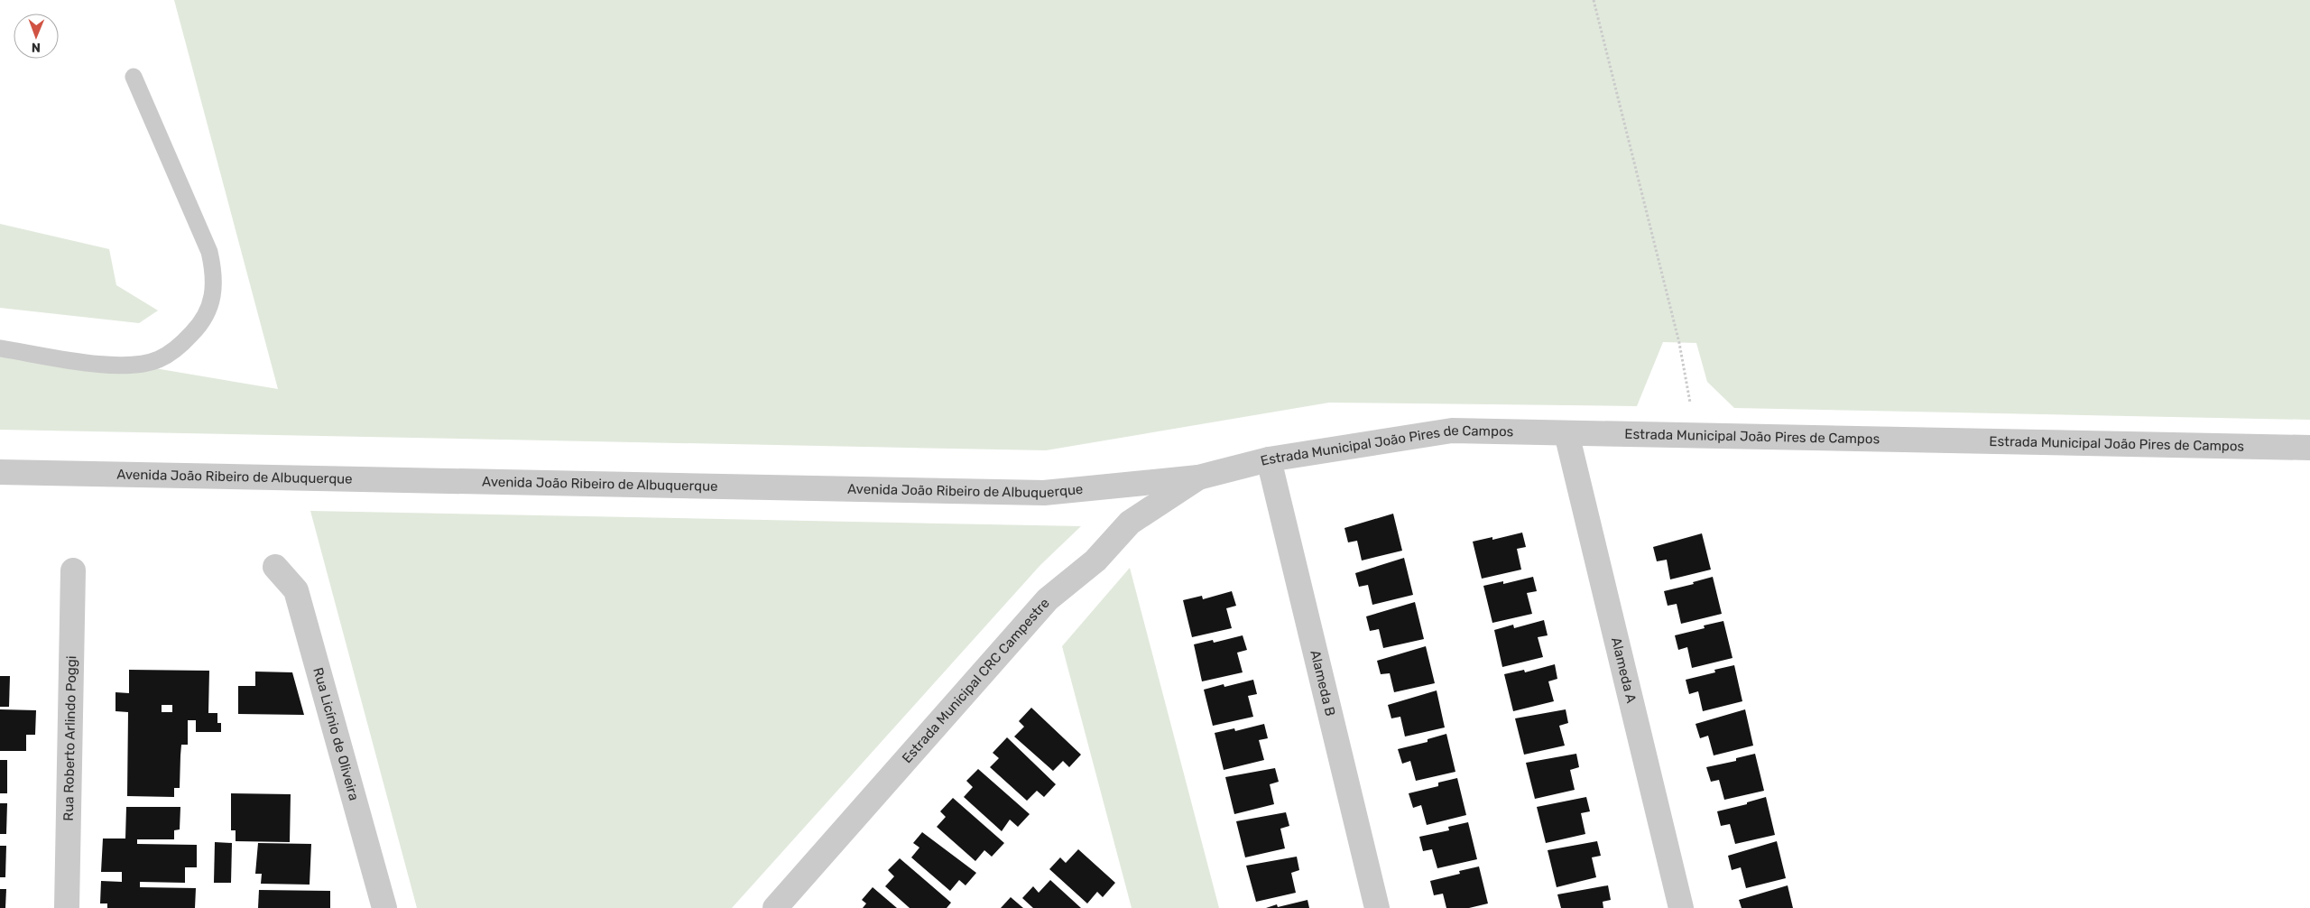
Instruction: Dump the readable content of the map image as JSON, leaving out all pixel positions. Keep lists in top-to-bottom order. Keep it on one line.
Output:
{"streets":{"street":["Estrada Municipal João Pires de Campos","Avenida João Ribeiro de Albuquerque","Alameda A","Estrada Municipal CRC Campestre","Alameda B","Rua Licínio de Oliveira","Rua Roberto Arlindo Poggi"]},"crossings":[["Estrada Municipal João Pires de Campos","Avenida João Ribeiro de Albuquerque"],["Estrada Municipal João Pires de Campos","Alameda A"],["Estrada Municipal João Pires de Campos","Estrada Municipal CRC Campestre"],["Estrada Municipal João Pires de Campos","Alameda B"],["Avenida João Ribeiro de Albuquerque","Estrada Municipal CRC Campestre"]],"north":"bottom"}
